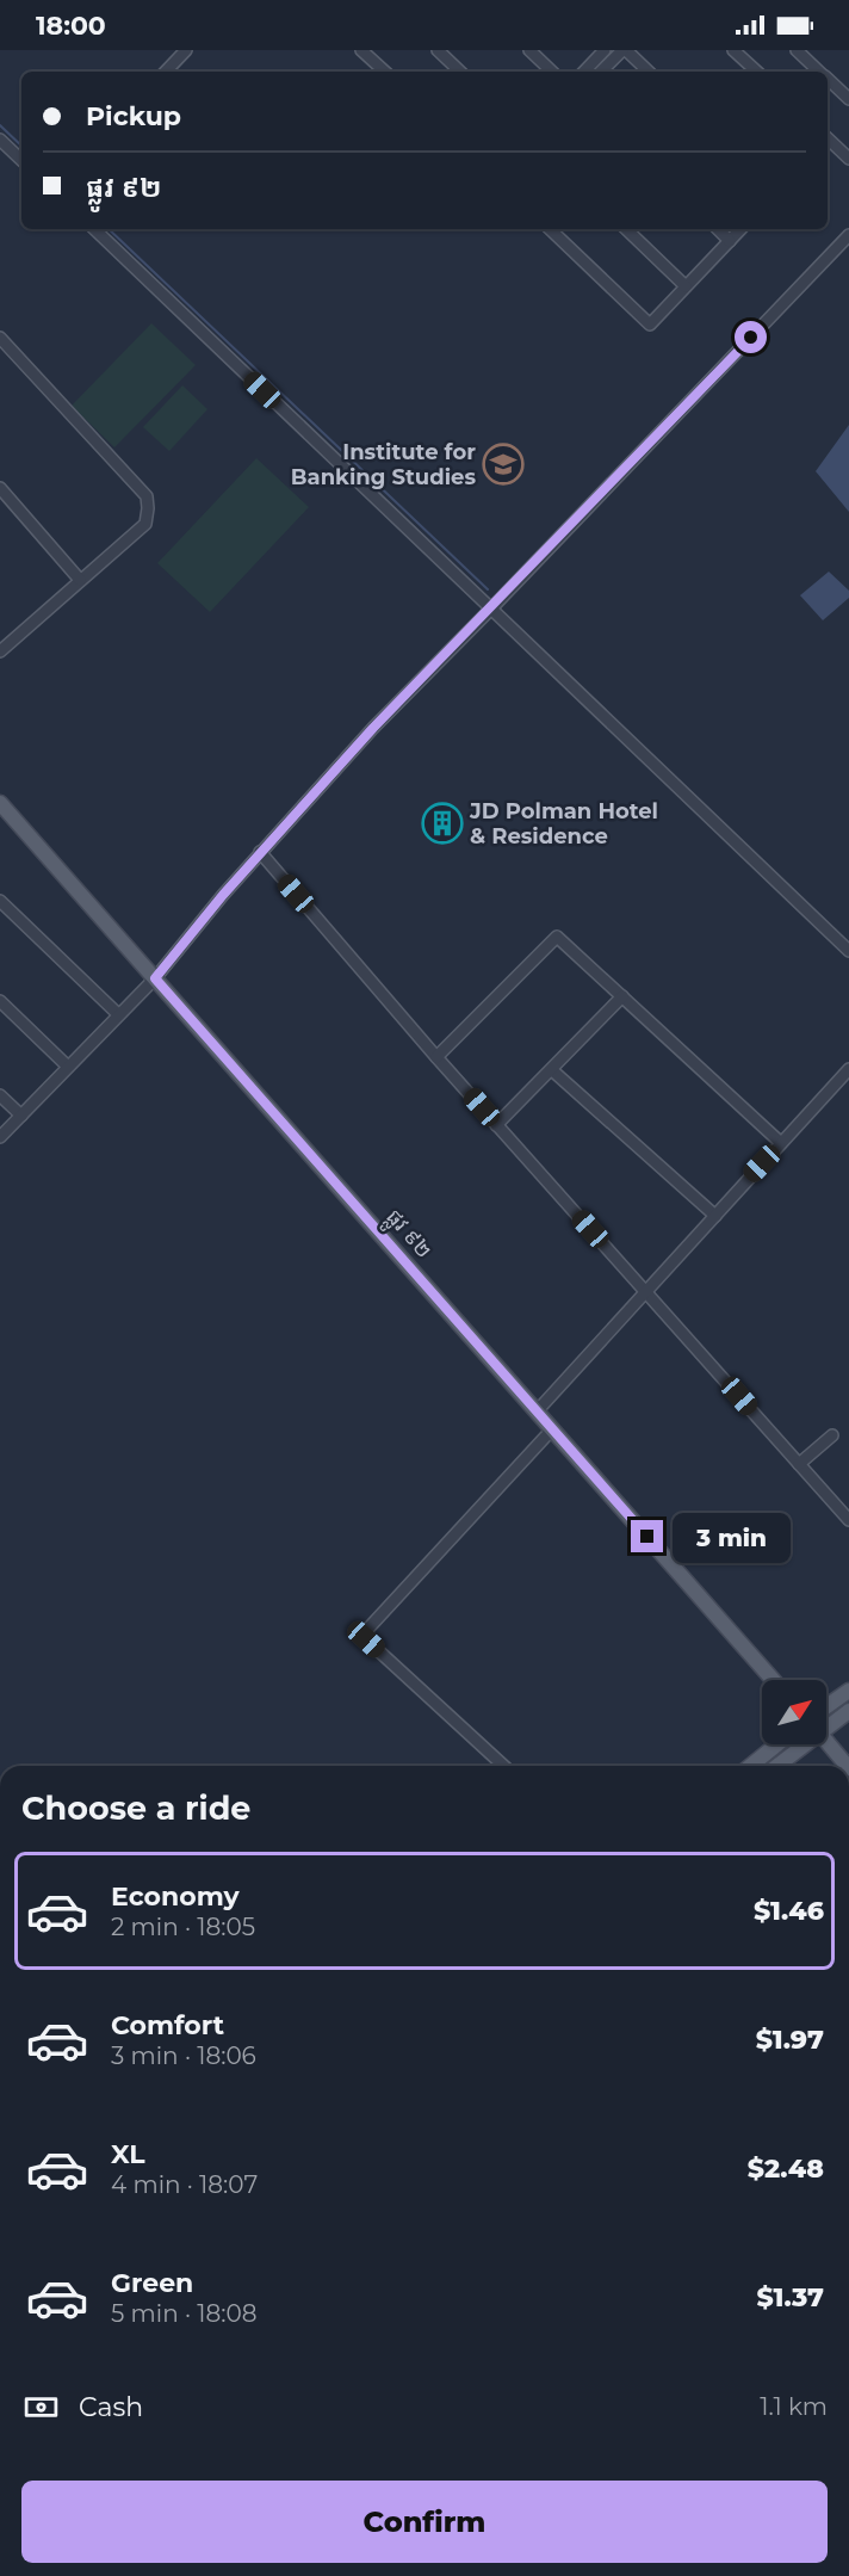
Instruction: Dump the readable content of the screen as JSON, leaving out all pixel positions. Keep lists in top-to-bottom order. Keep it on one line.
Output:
{"streets":{"main road":["ផ្លូវ ៩២"]},"places":{"school or university":["Institute for Banking Studies"],"building":["JD Polman Hotel & Residence"]},"north":"top right","page":{"status":"18:00","banner":["Pickup","ផ្លូវ ៩២"],"bubble":"3 min","heading":"Choose a ride","list":[{"name":"Economy","note":"2 min · 18:05","value":"$1.46"},{"name":"Comfort","note":"3 min · 18:06","value":"$1.97"},{"name":"XL","note":"4 min · 18:07","value":"$2.48"},{"name":"Green","note":"5 min · 18:08","value":"$1.37"}],"pay":["Cash","1.1 km"],"buttons":"Confirm"}}
